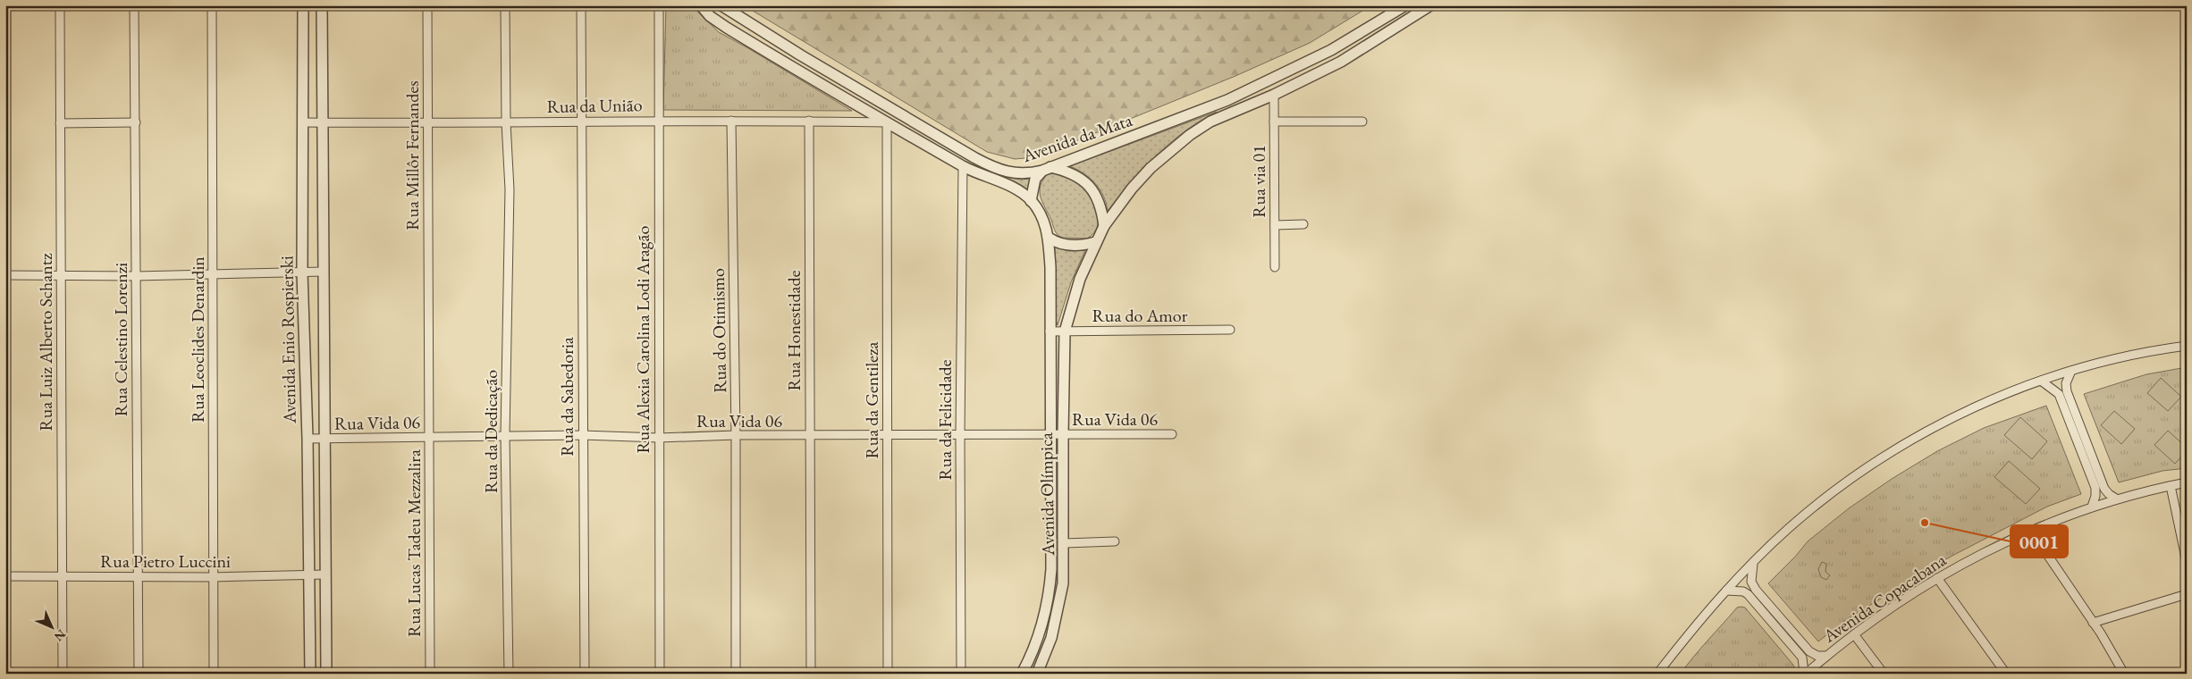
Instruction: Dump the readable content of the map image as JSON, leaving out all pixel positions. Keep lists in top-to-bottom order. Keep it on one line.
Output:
{"streets":{"street":["Rua da União","Avenida da Mata","Rua Millôr Fernandes","Rua via 01","Rua do Amor","Rua do Otimismo","Rua Honestidade","Rua Celestino Lorenzi","Rua Leoclides Denardin","Avenida Enio Rospierski","Rua Alexia Carolina Lodi Aragão","Rua Luiz Alberto Schantz","Rua da Sabedoria","Rua da Gentileza","Rua Vida 06","Rua da Felicidade","Rua da Dedicação","Avenida Olímpica","Rua Lucas Tadeu Mezzalira","Rua Pietro Luccini","Avenida Copacabana"]},"crossings":[["Rua da União","Avenida da Mata"],["Rua da União","Rua Millôr Fernandes"],["Rua da União","Rua do Otimismo"],["Rua da União","Rua Honestidade"],["Rua da União","Avenida Enio Rospierski"],["Rua da União","Rua Alexia Carolina Lodi Aragão"],["Rua da União","Rua da Sabedoria"],["Rua da União","Rua da Gentileza"],["Rua da União","Rua da Dedicação"],["Avenida da Mata","Rua da Gentileza"],["Avenida da Mata","Rua da Felicidade"],["Avenida da Mata","Avenida Olímpica"],["Rua Millôr Fernandes","Rua Lucas Tadeu Mezzalira"],["Rua do Amor","Avenida Olímpica"],["Rua do Otimismo","Rua Vida 06"],["Rua Honestidade","Rua Vida 06"],["Rua Celestino Lorenzi","Rua Pietro Luccini"],["Rua Leoclides Denardin","Rua Pietro Luccini"],["Avenida Enio Rospierski","Rua Vida 06"],["Avenida Enio Rospierski","Rua Pietro Luccini"],["Rua Alexia Carolina Lodi Aragão","Rua Vida 06"],["Rua Luiz Alberto Schantz","Rua Pietro Luccini"],["Rua da Sabedoria","Rua Vida 06"],["Rua da Gentileza","Rua Vida 06"],["Rua Vida 06","Rua da Felicidade"],["Rua Vida 06","Rua da Dedicação"],["Rua Vida 06","Avenida Olímpica"],["Rua Vida 06","Rua Lucas Tadeu Mezzalira"]],"places":["0001"],"north":"bottom right"}
